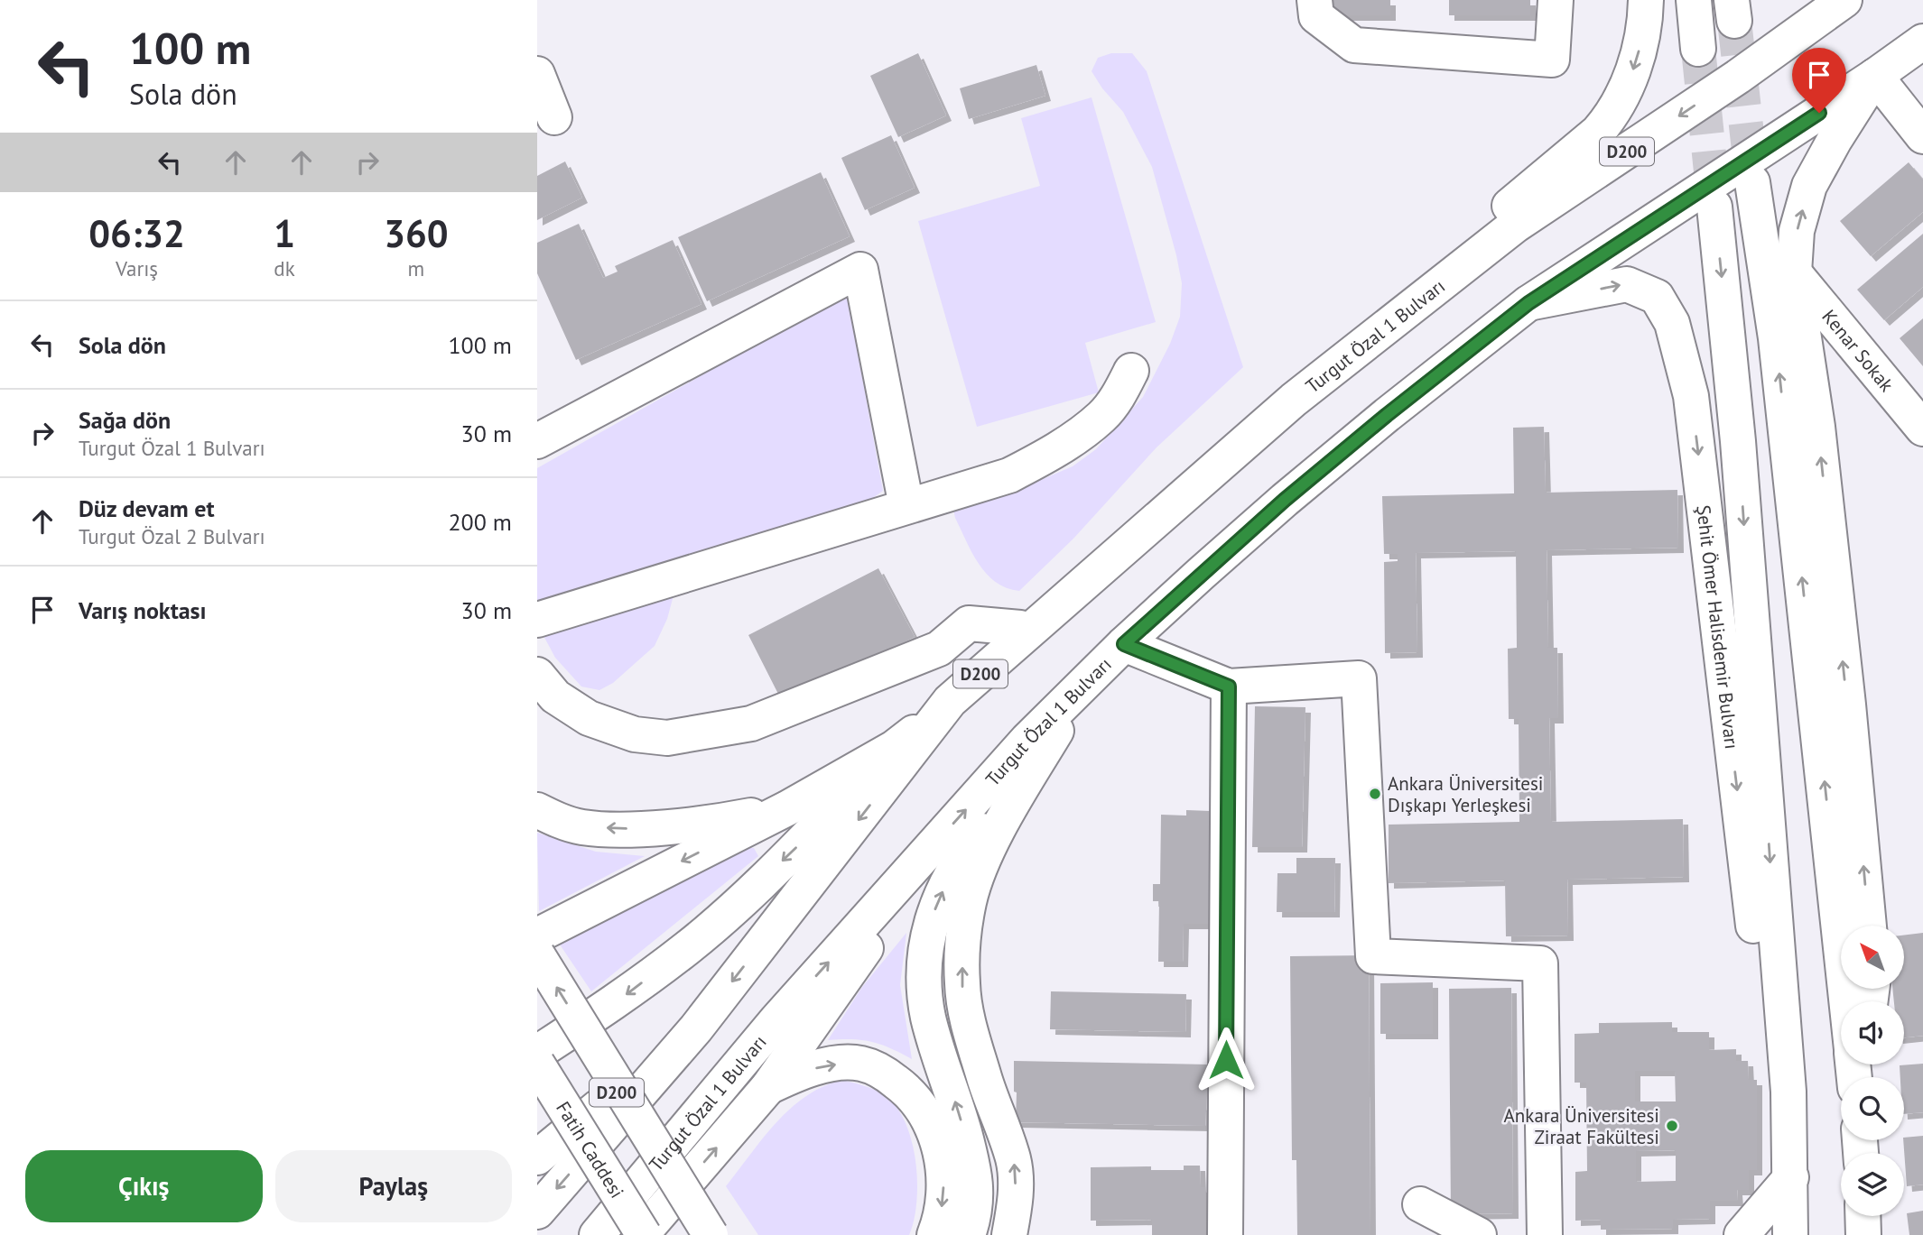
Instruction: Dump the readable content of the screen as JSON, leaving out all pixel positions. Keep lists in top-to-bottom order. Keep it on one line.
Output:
{"streets":{"main road":["D200","Turgut Özal 1 Bulvarı","Kenar Sokak","Şehit Ömer Halisdemir Bulvarı","Fatih Caddesi"]},"crossings":[["Turgut Özal 1 Bulvarı","Şehit Ömer Halisdemir Bulvarı"],["Turgut Özal 1 Bulvarı","Fatih Caddesi"]],"places":["Ankara Üniversitesi Dışkapı Yerleşkesi","Ankara Üniversitesi Ziraat Fakültesi"],"north":"top left","page":{"turn":["100 m","Sola dön"],"eta":["06:32","Varış","1","dk","360","m"],"list":[{"name":"Sola dön","value":"100 m"},{"name":"Sağa dön","note":"Turgut Özal 1 Bulvarı","value":"30 m"},{"name":"Düz devam et","note":"Turgut Özal 2 Bulvarı","value":"200 m"},{"name":"Varış noktası","value":"30 m"}],"buttons":["Çıkış","Paylaş"]}}
